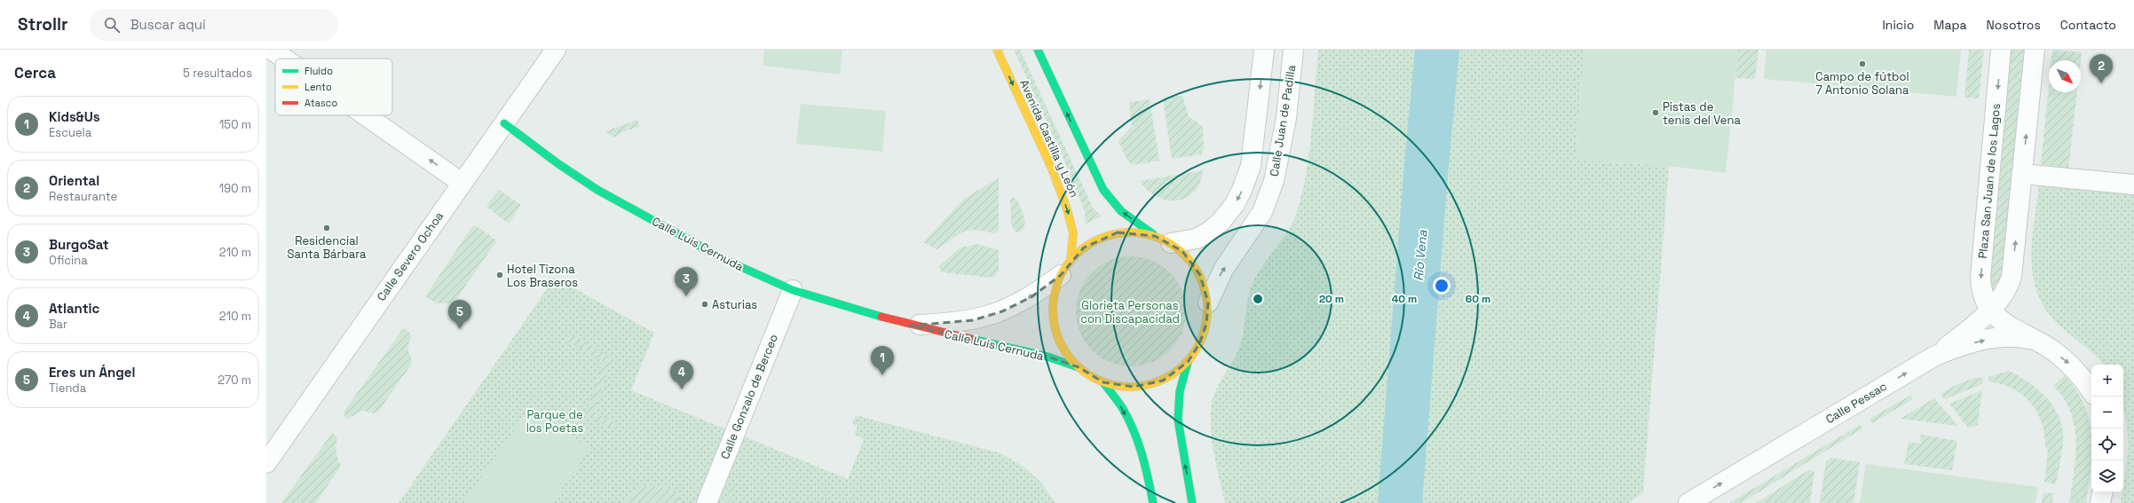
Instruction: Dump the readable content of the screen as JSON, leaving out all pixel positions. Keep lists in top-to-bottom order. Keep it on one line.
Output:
{"streets":{"main road":["Avenida Castilla y León","Calle Luis Cernuda"],"street":["Calle Juan de Padilla","Plaza San Juan de los Lagos","Calle Severo Ochoa","Calle Gonzalo de Berceo","Calle Pessac"]},"crossings":[["Avenida Castilla y León","Calle Luis Cernuda"],["Calle Luis Cernuda","Calle Severo Ochoa"],["Calle Luis Cernuda","Calle Gonzalo de Berceo"]],"one_way":["Calle Pessac"],"water":["Río Vena"],"parks":["Glorieta Personas con Discapacidad","Parque de los Poetas"],"places":["Campo de fútbol 7 Antonio Solana","Pistas de tenis del Vena","Residencial Santa Bárbara","Hotel Tizona Los Braseros","Asturias"],"legend":["Fluido","Lento","Atasco"],"north":"bottom right","page":{"header":"Strollr","search":"Buscar aquí","nav":["Inicio","Mapa","Nosotros","Contacto"],"heading":["Cerca","5 resultados"],"pins":["2","3","5","1","4"],"list":[{"mark":"1","name":"Kids&Us","note":"Escuela","value":"150 m"},{"mark":"2","name":"Oriental","note":"Restaurante","value":"190 m"},{"mark":"3","name":"BurgoSat","note":"Oficina","value":"210 m"},{"mark":"4","name":"Atlantic","note":"Bar","value":"210 m"},{"mark":"5","name":"Eres un Ángel","note":"Tienda","value":"270 m"}],"map_buttons":["+","−"]},"rings":["20 m","40 m","60 m"]}
